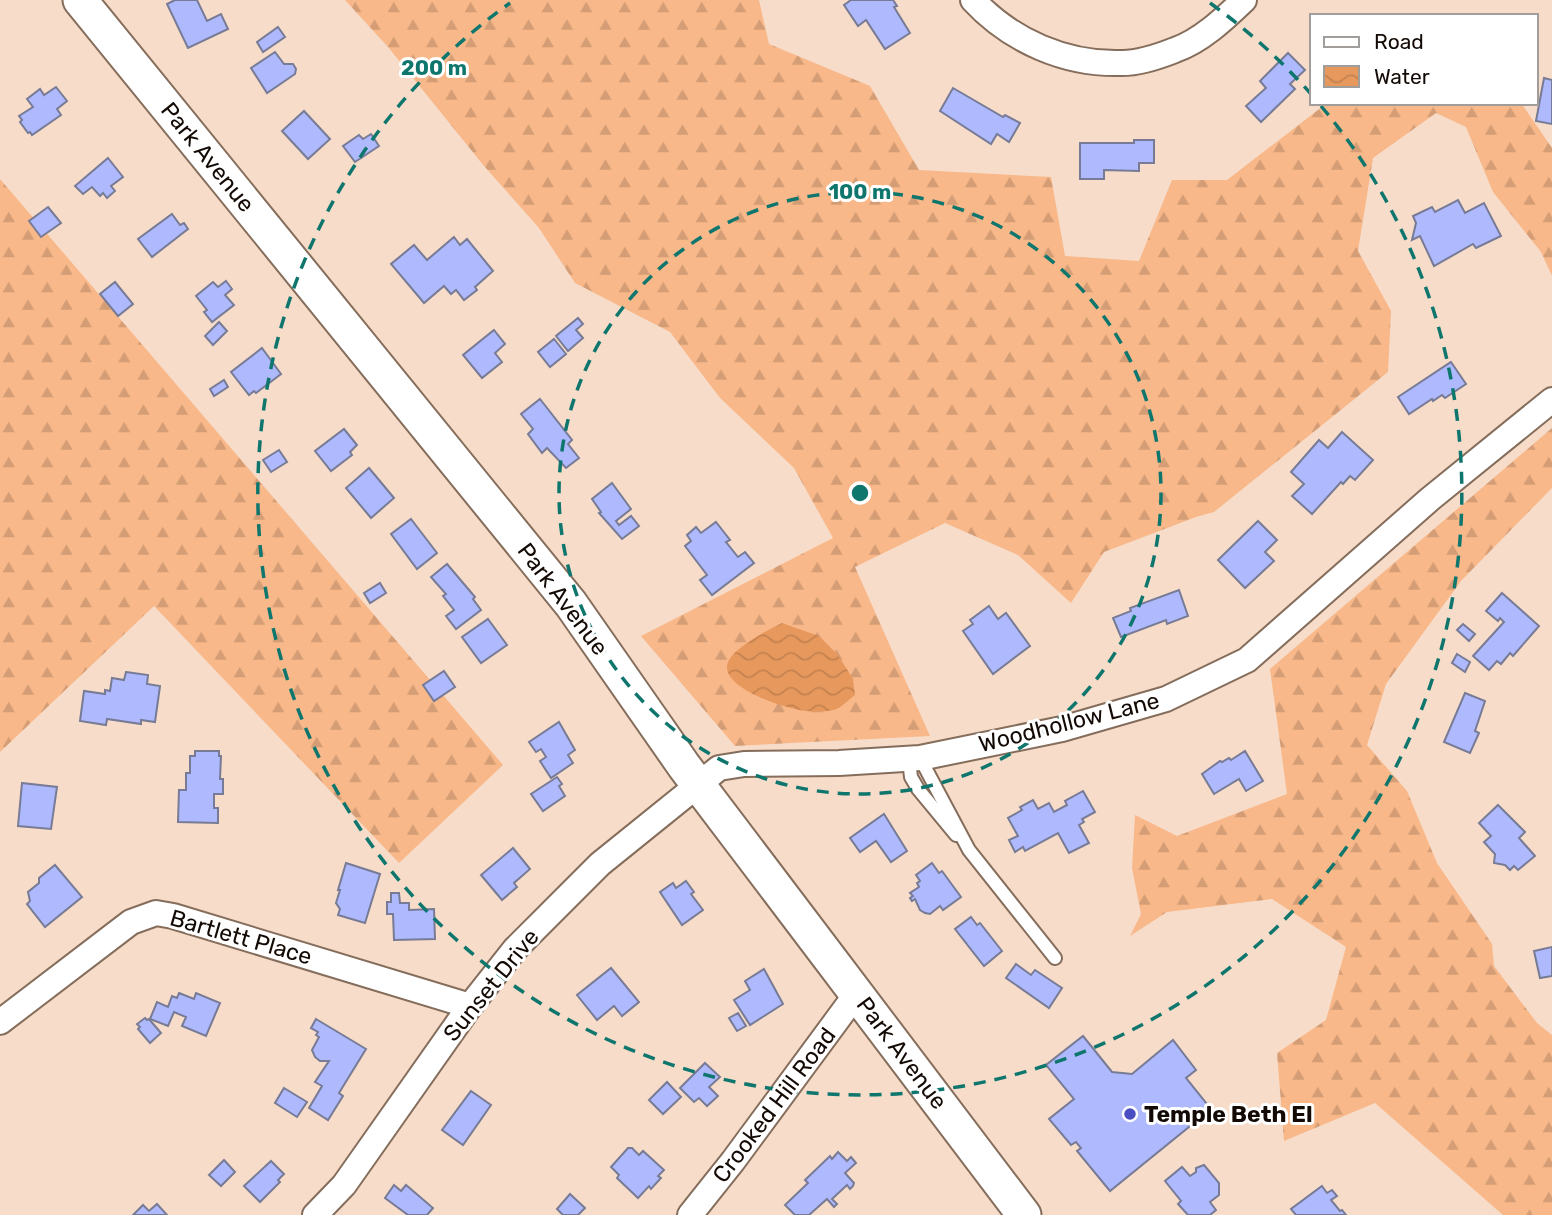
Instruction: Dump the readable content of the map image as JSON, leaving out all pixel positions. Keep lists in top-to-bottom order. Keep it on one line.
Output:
{"streets":{"main road":["Park Avenue"],"street":["Woodhollow Lane","Bartlett Place","Sunset Drive","Crooked Hill Road"]},"crossings":[["Park Avenue","Woodhollow Lane"],["Park Avenue","Sunset Drive"],["Park Avenue","Crooked Hill Road"],["Woodhollow Lane","Sunset Drive"],["Bartlett Place","Sunset Drive"]],"places":["Temple Beth El"],"legend":["Road","Water"],"rings":["200 m","100 m"]}
